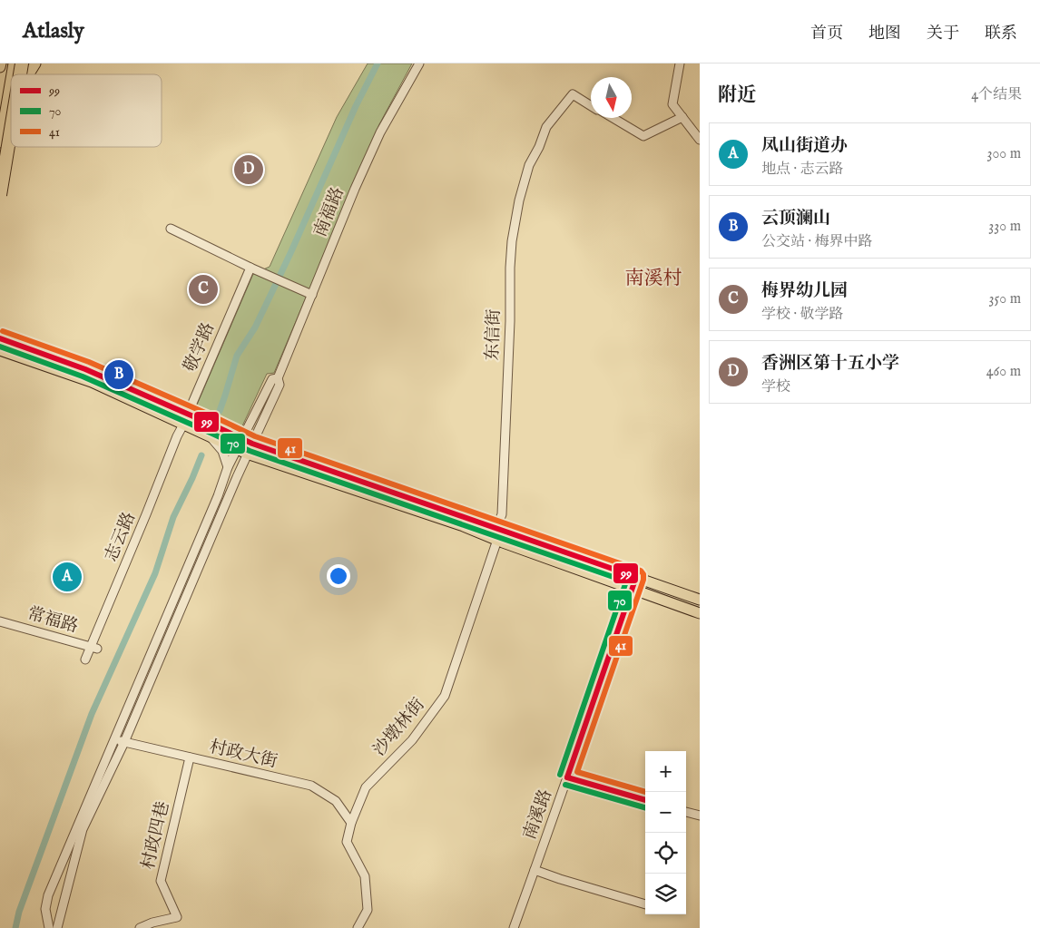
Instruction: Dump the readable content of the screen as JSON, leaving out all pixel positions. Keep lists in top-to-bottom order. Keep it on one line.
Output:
{"streets":{"street":["南福路","东信街","敬学路","志云路","常福路","沙墩林街","村政大街","南溪路","村政四巷"]},"crossings":[["志云路","常福路"],["沙墩林街","村政大街"],["村政大街","村政四巷"]],"districts":["南溪村"],"lines":["transit line 41","transit line 99","transit line 70"],"legend":["99","70","41"],"north":"bottom","page":{"header":"Atlasly","nav":["首页","地图","关于","联系"],"heading":["附近","4个结果"],"list":[{"mark":"A","name":"凤山街道办","note":"地点 · 志云路","value":"300 m"},{"mark":"B","name":"云顶澜山","note":"公交站 · 梅界中路","value":"330 m"},{"mark":"C","name":"梅界幼儿园","note":"学校 · 敬学路","value":"350 m"},{"mark":"D","name":"香洲区第十五小学","note":"学校","value":"460 m"}],"pins":["D","C","B","A"],"map_buttons":["+","−"]}}
